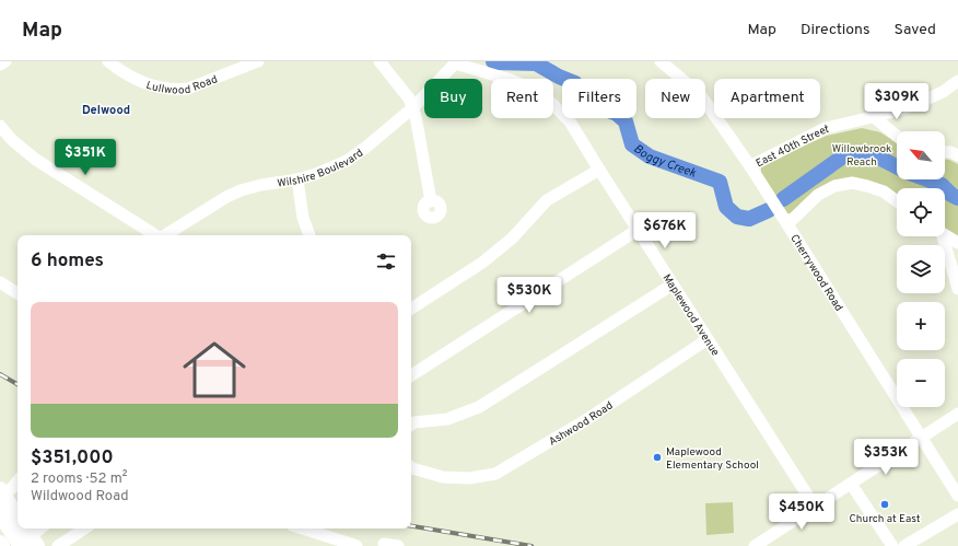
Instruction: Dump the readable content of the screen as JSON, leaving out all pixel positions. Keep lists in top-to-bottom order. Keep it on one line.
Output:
{"streets":{"street":["Lullwood Road","East 40th Street","Wilshire Boulevard","Cherrywood Road","Maplewood Avenue","Ashwood Road"]},"crossings":[["East 40th Street","Cherrywood Road"],["Wilshire Boulevard","Maplewood Avenue"],["Maplewood Avenue","Ashwood Road"]],"districts":["Delwood"],"water":["Boggy Creek"],"parks":["Willowbrook Reach"],"places":["Maplewood Elementary School","Church at East"],"north":"top left","page":{"header":"Map","nav":["Map","Directions","Saved"],"chip":["Buy","Rent","Filters","New","Apartment"],"price":["$309K","$351K","$676K","$530K","$353K","$450K"],"map_buttons":["+","−"],"heading":"6 homes","list":[{"name":"$351,000","note":"2 rooms · 52 m² · Wildwood Road"}]}}
